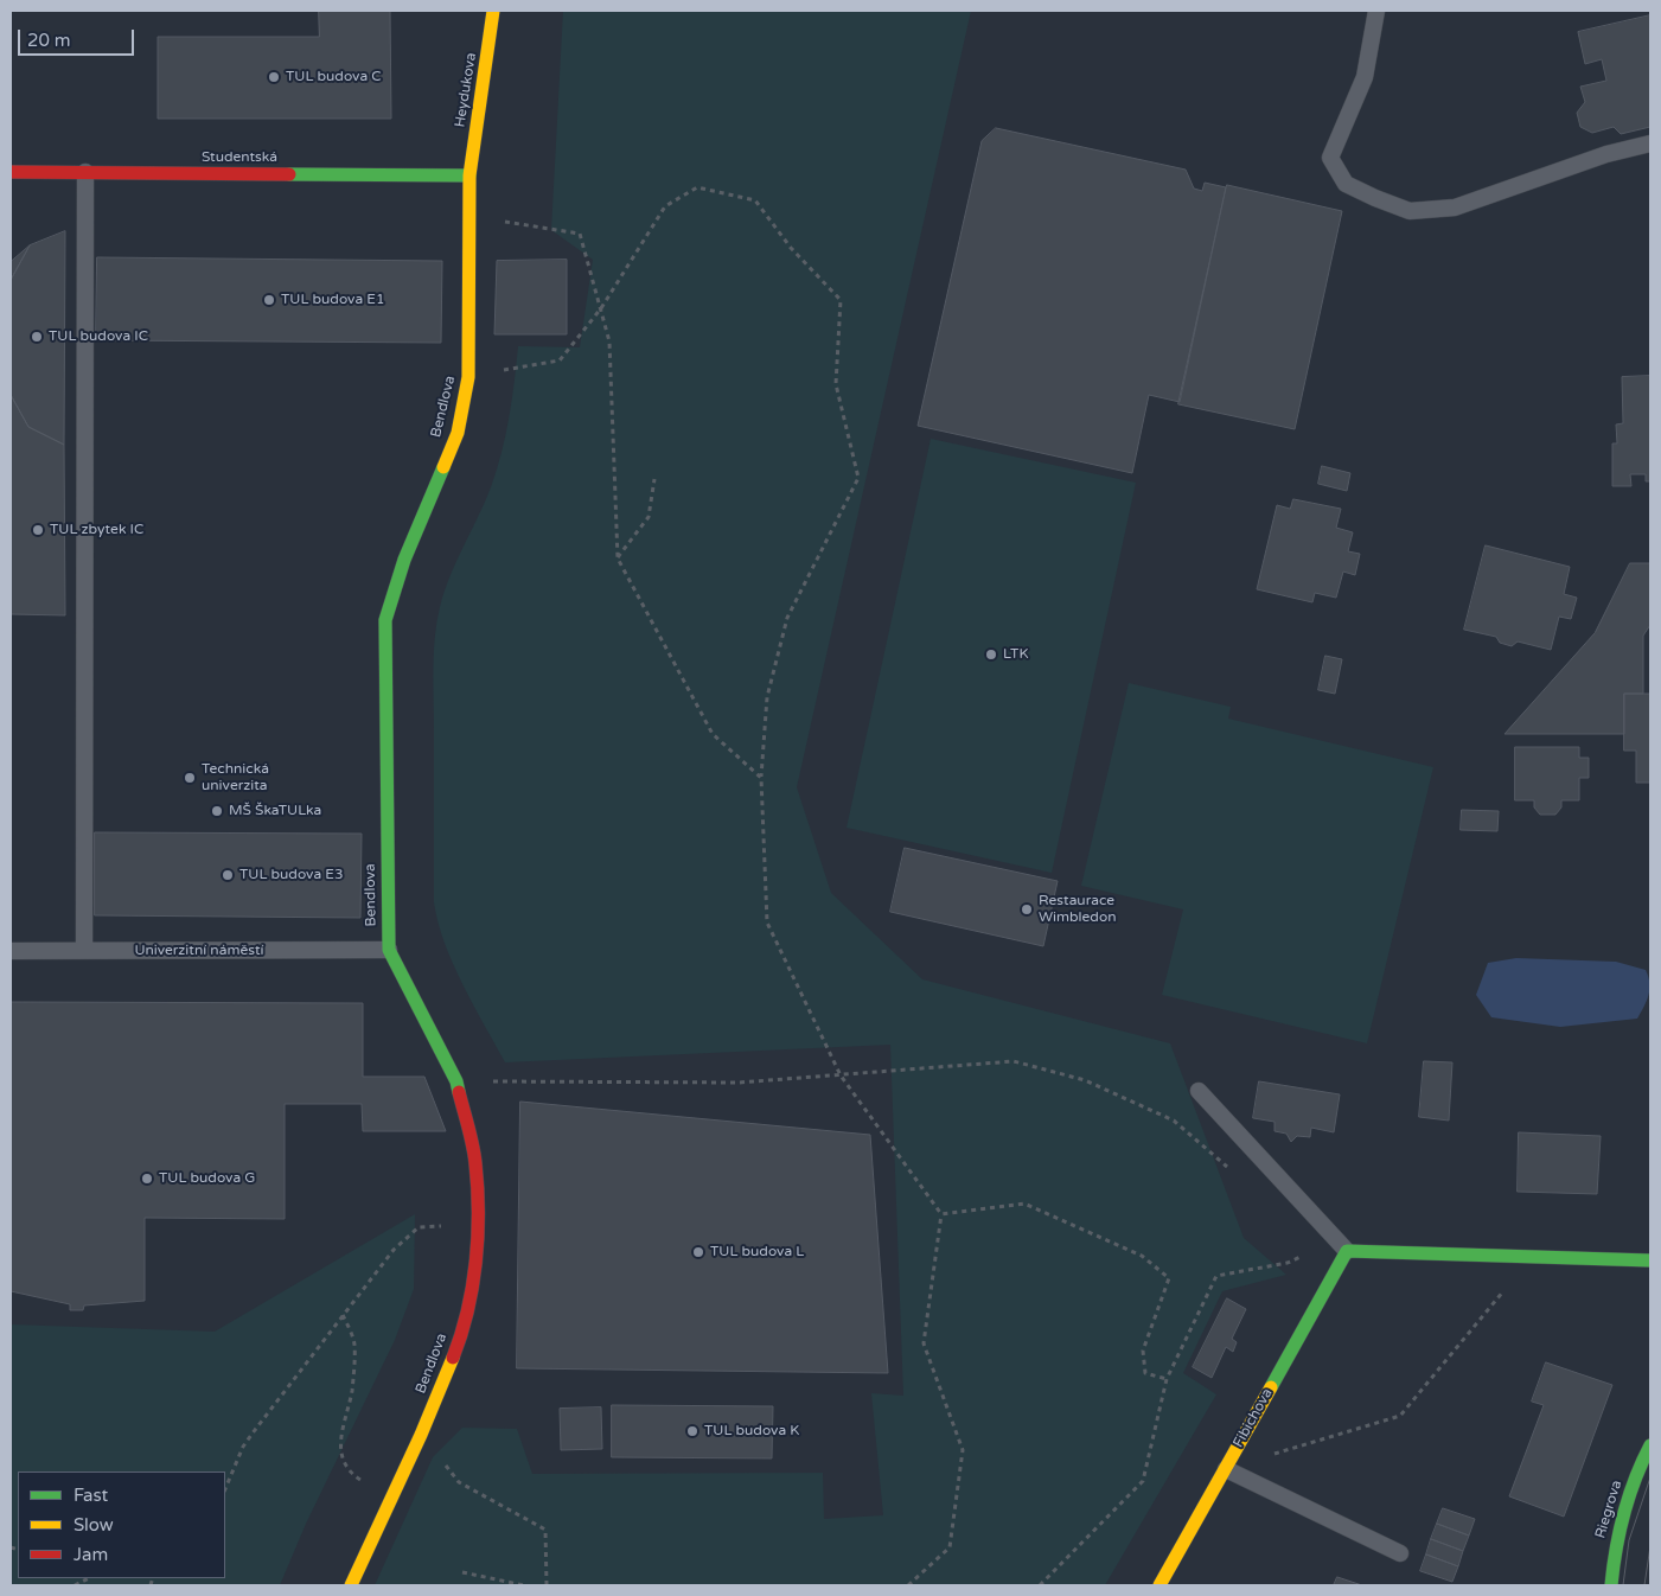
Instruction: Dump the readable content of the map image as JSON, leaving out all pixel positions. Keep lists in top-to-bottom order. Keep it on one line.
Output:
{"streets":{"street":["Heydukova","Studentská","Bendlova","Fibichova","Riegrova"],"lane":["Univerzitní náměstí"]},"crossings":[["Heydukova","Studentská"],["Heydukova","Bendlova"],["Studentská","Bendlova"],["Bendlova","Univerzitní náměstí"]],"places":["TUL budova C","TUL budova E1","TUL budova IC","TUL zbytek IC","LTK","Technická univerzita","MŠ ŠkaTULka","TUL budova E3","Restaurace Wimbledon","TUL budova G","TUL budova L","TUL budova K"],"legend":["Fast","Slow","Jam"],"scale_bar":"20 m"}
